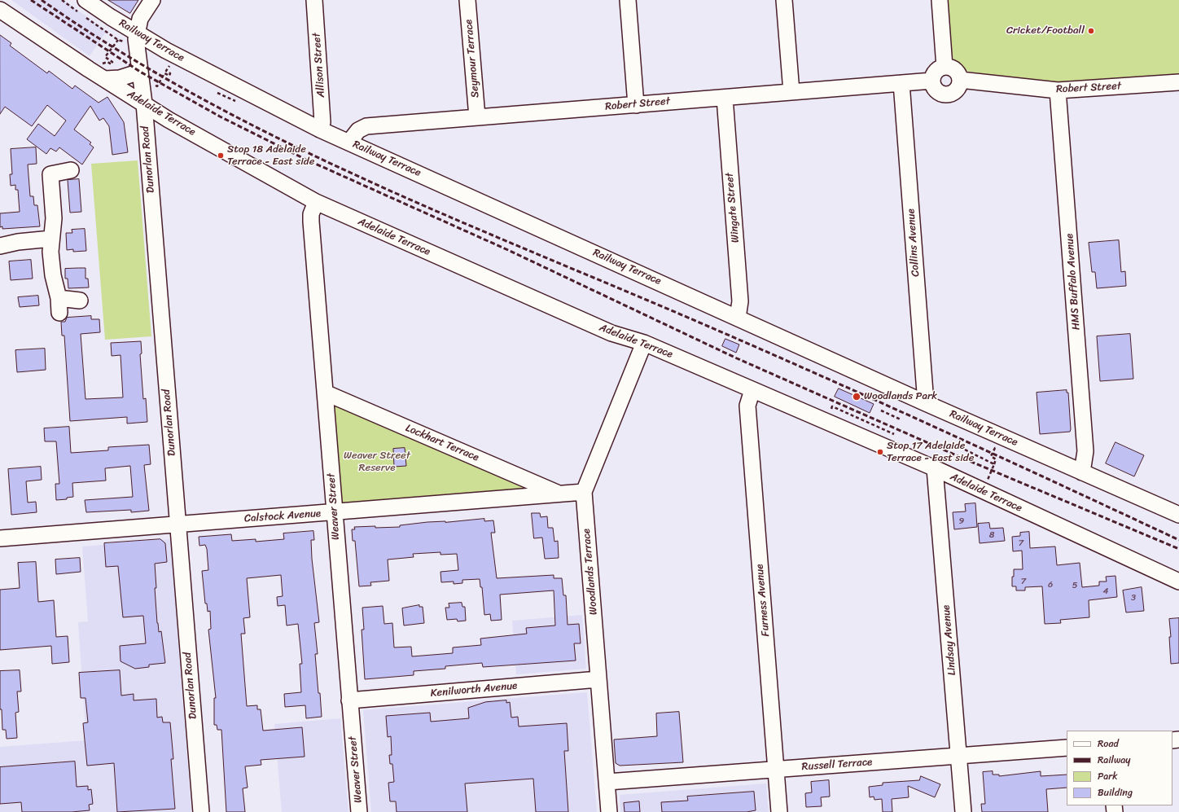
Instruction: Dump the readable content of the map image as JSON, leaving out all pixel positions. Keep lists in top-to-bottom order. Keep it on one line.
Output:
{"streets":{"street":["Railway Terrace","Seymour Terrace","Allison Street","Robert Street","Adelaide Terrace","Dunorlan Road","Wingate Street","Collins Avenue","HMS Buffalo Avenue","Lockhart Terrace","Weaver Street","Calstock Avenue","Woodlands Terrace","Furness Avenue","Lindsay Avenue","Kenilworth Avenue","Russell Terrace"]},"crossings":[["Railway Terrace","Allison Street"],["Railway Terrace","Robert Street"],["Railway Terrace","Dunorlan Road"],["Railway Terrace","Wingate Street"],["Railway Terrace","Collins Avenue"],["Railway Terrace","HMS Buffalo Avenue"],["Seymour Terrace","Robert Street"],["Robert Street","Wingate Street"],["Robert Street","Collins Avenue"],["Robert Street","HMS Buffalo Avenue"],["Adelaide Terrace","Dunorlan Road"],["Adelaide Terrace","Weaver Street"],["Adelaide Terrace","Woodlands Terrace"],["Adelaide Terrace","Furness Avenue"],["Adelaide Terrace","Lindsay Avenue"],["Dunorlan Road","Calstock Avenue"],["Lockhart Terrace","Weaver Street"],["Lockhart Terrace","Calstock Avenue"],["Weaver Street","Calstock Avenue"],["Weaver Street","Kenilworth Avenue"],["Calstock Avenue","Woodlands Terrace"],["Woodlands Terrace","Kenilworth Avenue"],["Woodlands Terrace","Russell Terrace"],["Furness Avenue","Russell Terrace"],["Lindsay Avenue","Russell Terrace"]],"parks":["Weaver Street Reserve"],"places":["Cricket/Football","Stop 18 Adelaide Terrace - East side","Woodlands Park","Stop 17 Adelaide Terrace - East side"],"house_numbers":["9","8","7","7","6","5","4","3"],"legend":["Road","Railway","Park","Building"]}
